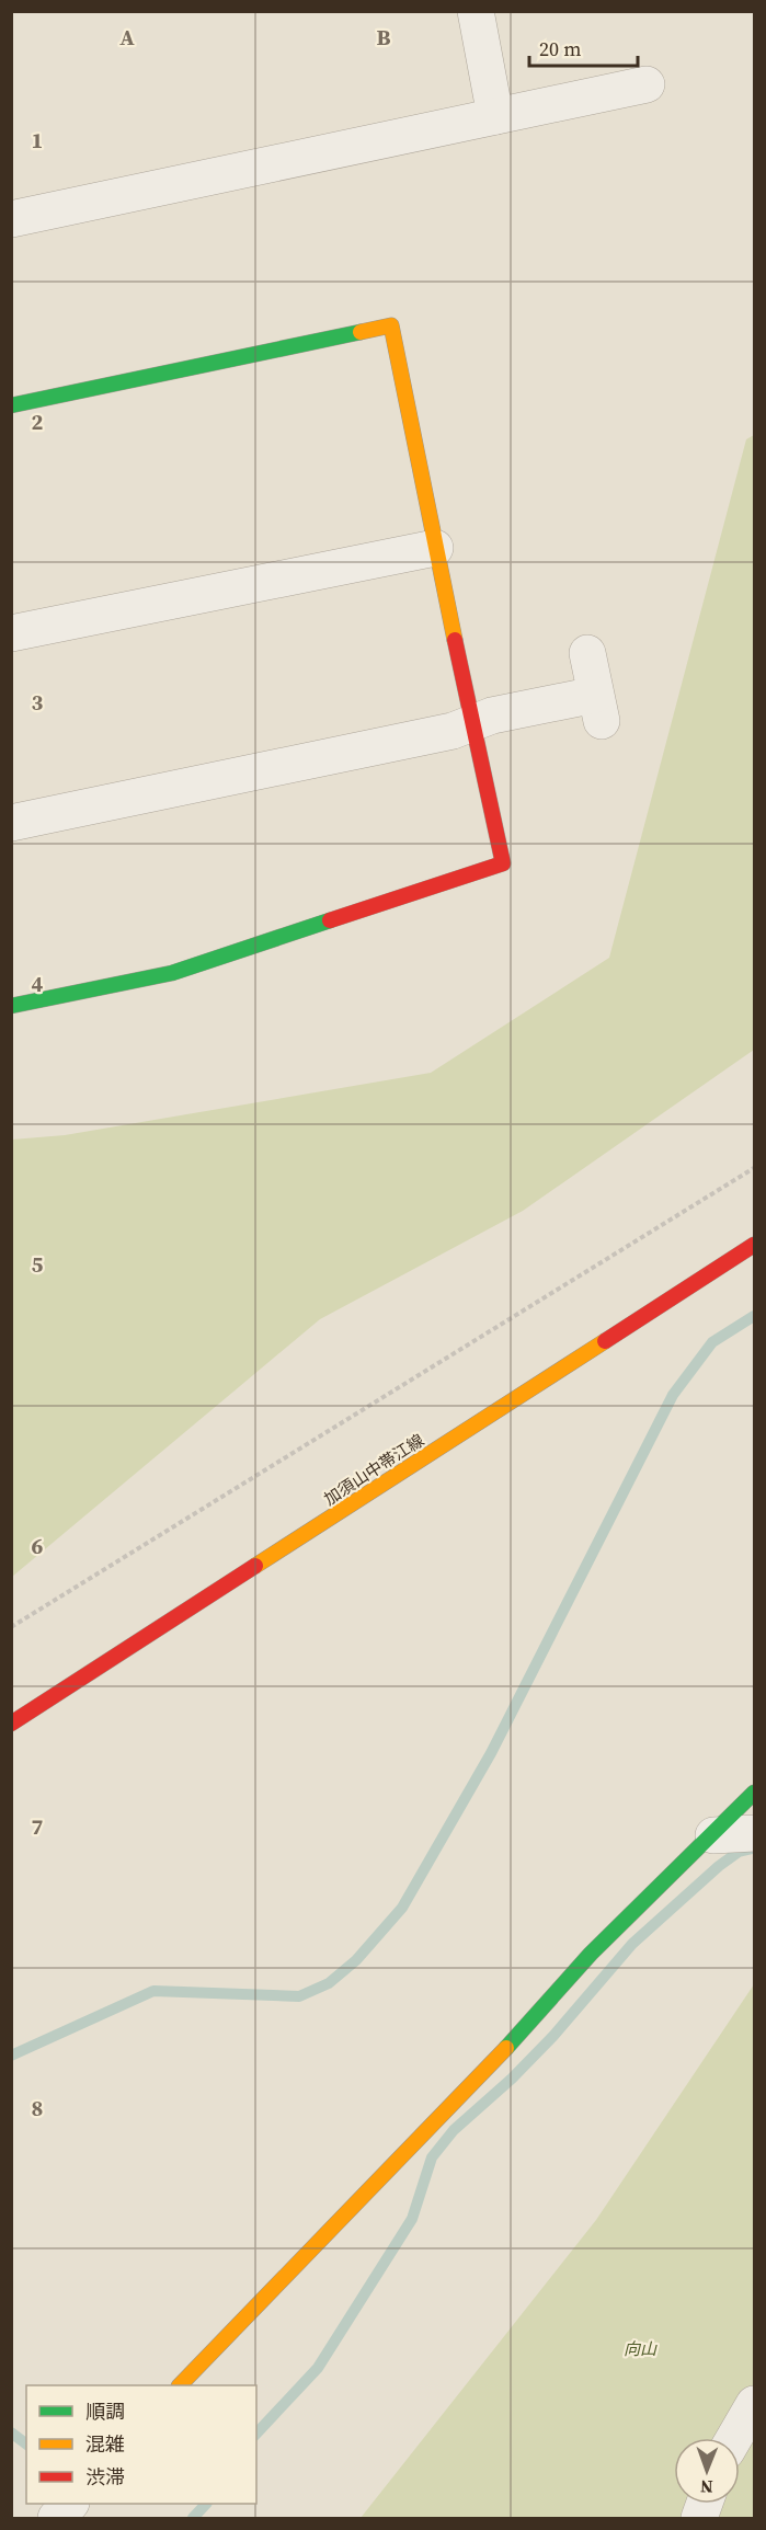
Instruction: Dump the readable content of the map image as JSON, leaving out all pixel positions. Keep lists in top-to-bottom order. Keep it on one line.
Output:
{"streets":{"street":["加須山中帯江線"]},"parks":["向山"],"legend":["順調","混雑","渋滞"],"scale_bar":"20 m","north":"bottom","grid":{"columns":["A","B"],"rows":["1","2","3","4","5","6","7","8"]}}
